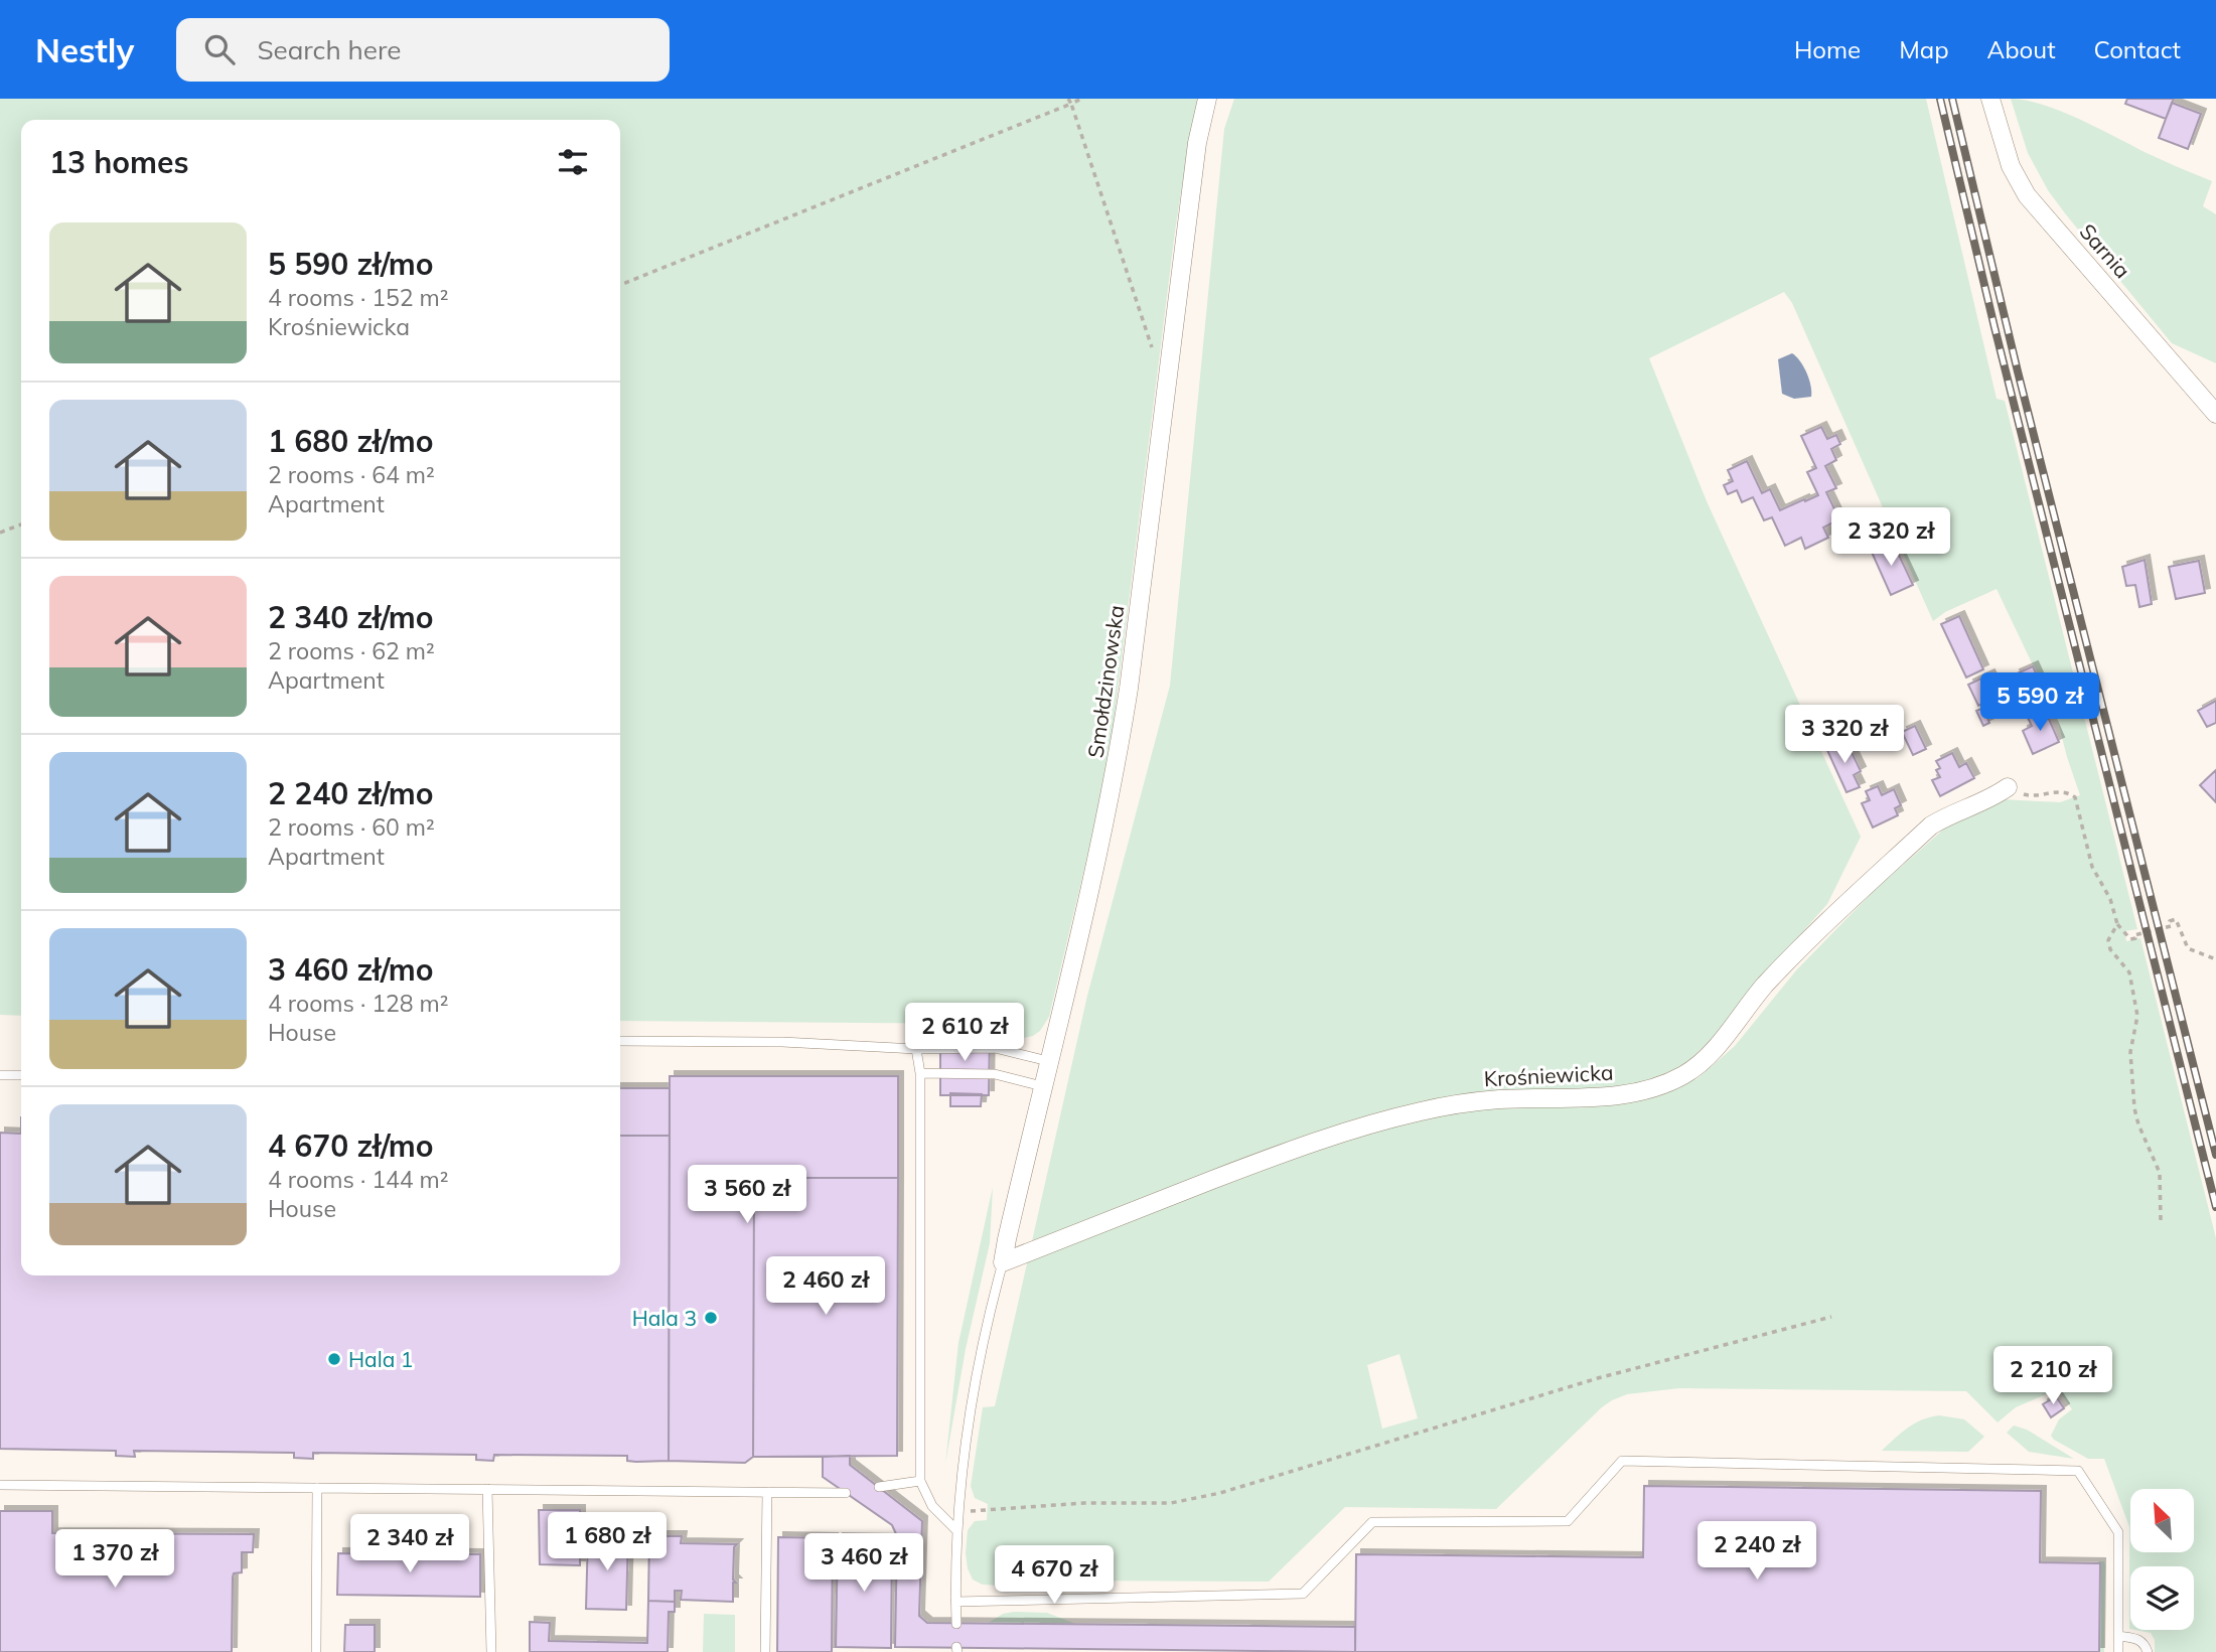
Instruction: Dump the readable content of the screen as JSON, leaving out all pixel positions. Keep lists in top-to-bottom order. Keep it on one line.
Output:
{"streets":{"street":["Sarnia","Smołdzinowska","Krośniewicka"]},"crossings":[["Smołdzinowska","Krośniewicka"]],"places":["Hala 3","Hala 1"],"north":"top left","page":{"header":"Nestly","search":"Search here","nav":["Home","Map","About","Contact"],"heading":"13 homes","list":[{"name":"5 590 zł/mo","note":"4 rooms · 152 m² · Krośniewicka"},{"name":"1 680 zł/mo","note":"2 rooms · 64 m² · Apartment"},{"name":"2 340 zł/mo","note":"2 rooms · 62 m² · Apartment"},{"name":"2 240 zł/mo","note":"2 rooms · 60 m² · Apartment"},{"name":"3 460 zł/mo","note":"4 rooms · 128 m² · House"},{"name":"4 670 zł/mo","note":"4 rooms · 144 m² · House"}],"price":["2 320 zł","5 590 zł","3 320 zł","2 610 zł","3 560 zł","2 460 zł","2 210 zł","1 680 zł","2 340 zł","2 240 zł","1 370 zł","3 460 zł","4 670 zł"]}}
